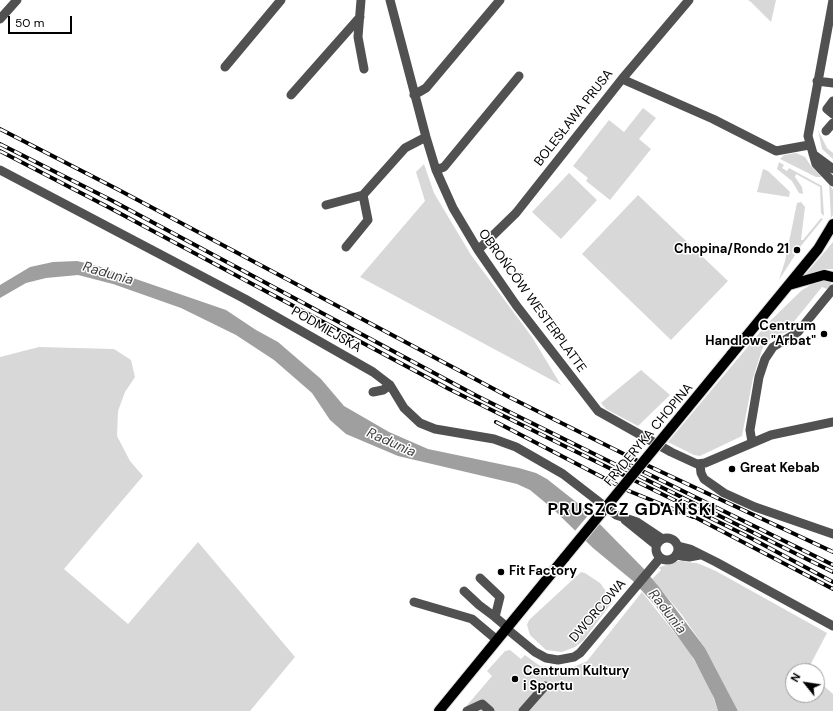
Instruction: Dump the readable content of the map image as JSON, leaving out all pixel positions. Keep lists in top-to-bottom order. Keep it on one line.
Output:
{"streets":{"main road":["FRYDERYKA CHOPINA"],"street":["BOLESŁAWA PRUSA","OBROŃCÓW WESTERPLATTE","PODMIEJSKA","DWORCOWA"]},"crossings":[["BOLESŁAWA PRUSA","OBROŃCÓW WESTERPLATTE"],["PODMIEJSKA","DWORCOWA"],["FRYDERYKA CHOPINA","DWORCOWA"]],"districts":["PRUSZCZ GDAŃSKI"],"water":["Radunia"],"places":["Chopina/Rondo 21","Centrum Handlowe \"Arbat\"","Great Kebab","Fit Factory","Centrum Kultury i Sportu"],"scale_bar":"50 m","north":"top left"}
